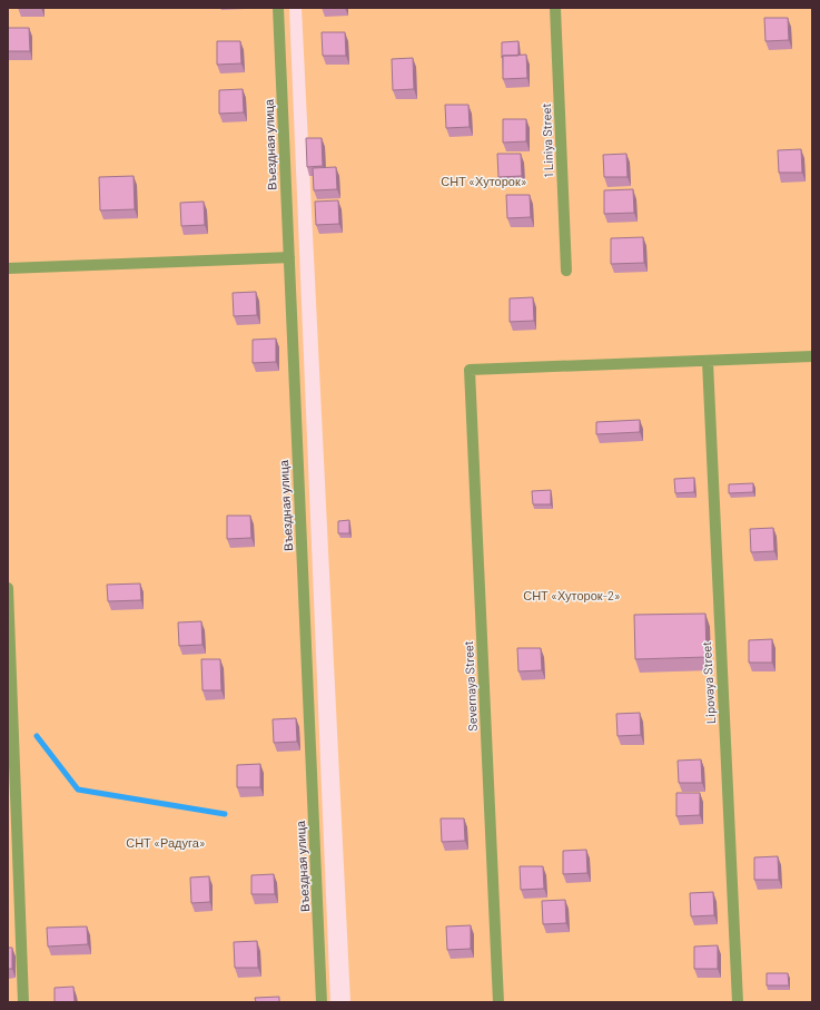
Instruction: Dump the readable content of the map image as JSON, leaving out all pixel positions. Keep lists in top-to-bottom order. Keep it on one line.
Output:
{"streets":{"street":["1 Liniya Street","Въездная улица","Lipovaya Street","Severnaya Street"]},"crossings":[["Lipovaya Street","Severnaya Street"]],"parks":["СНТ «Хуторок»","СНТ «Хуторок-2»","СНТ «Радуга»"]}
